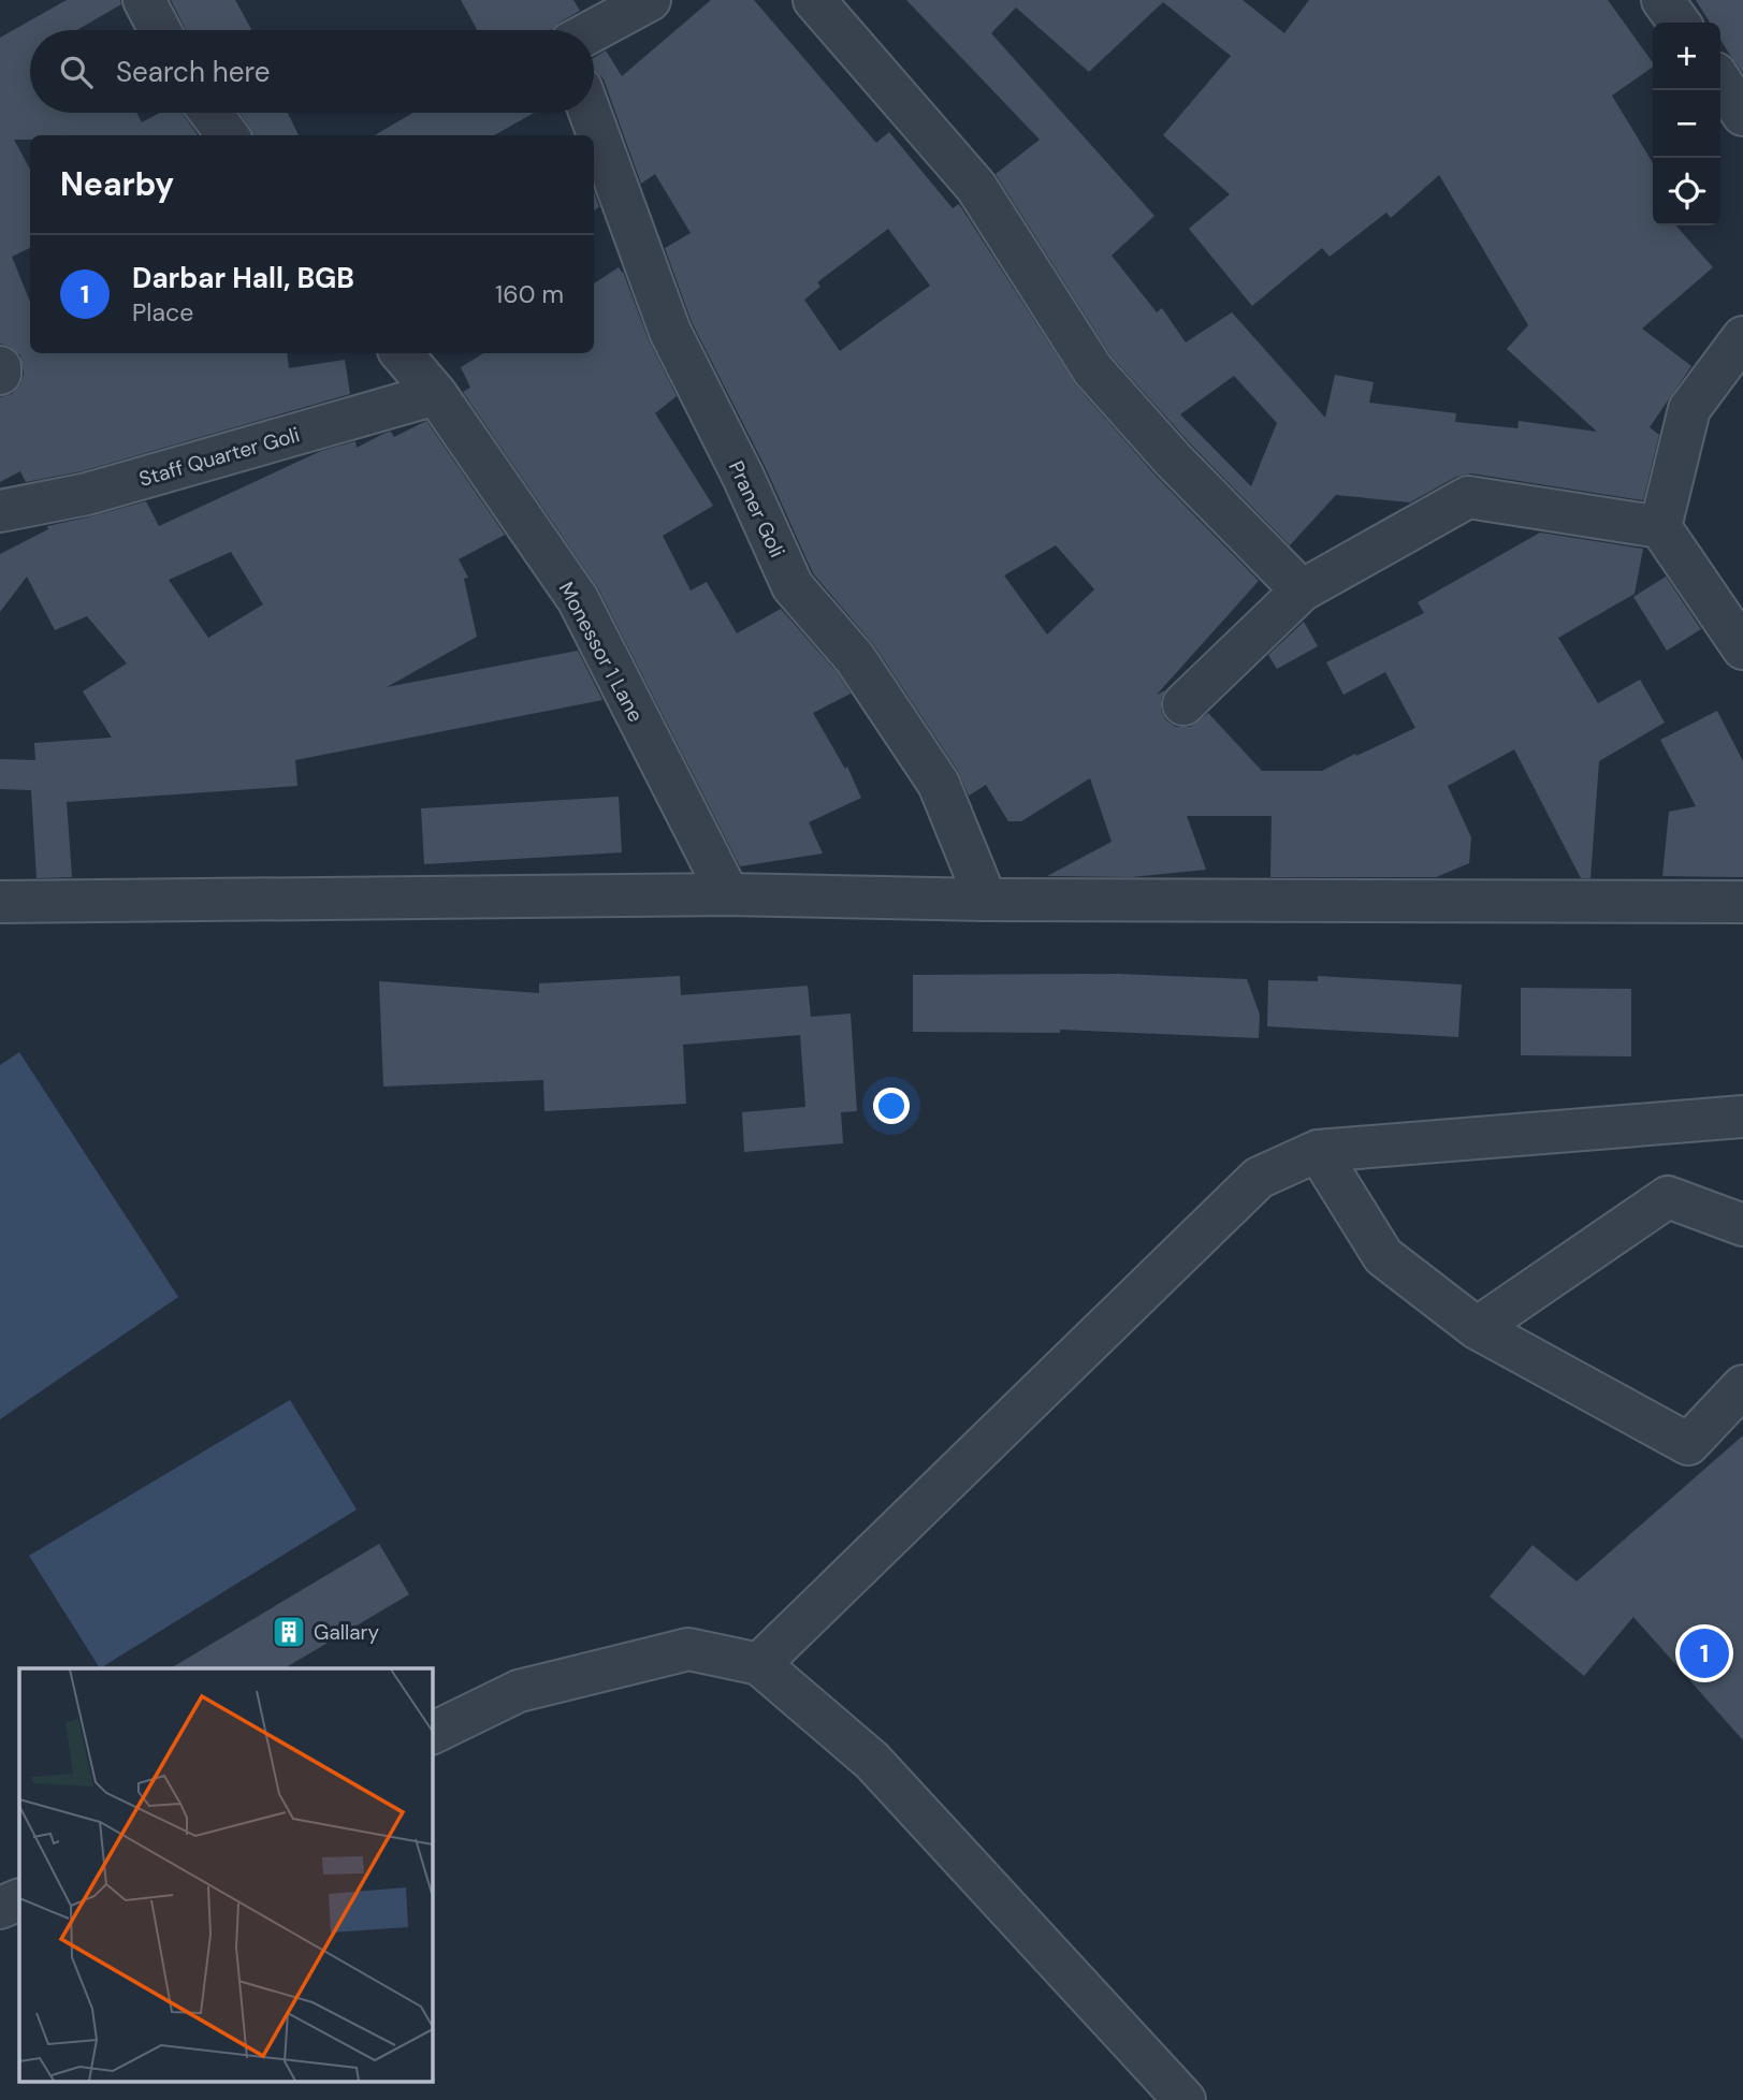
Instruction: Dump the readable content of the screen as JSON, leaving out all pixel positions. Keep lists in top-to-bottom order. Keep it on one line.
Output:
{"streets":{"street":["Staff Quarter Goli","Praner Goli","Monessor 1 Lane"]},"crossings":[["Staff Quarter Goli","Monessor 1 Lane"]],"places":{"building":["Gallary"]},"page":{"map_buttons":["+","−"],"search":"Search here","heading":"Nearby","list":[{"mark":"1","name":"Darbar Hall, BGB","note":"Place","value":"160 m"}],"pins":"1"}}
